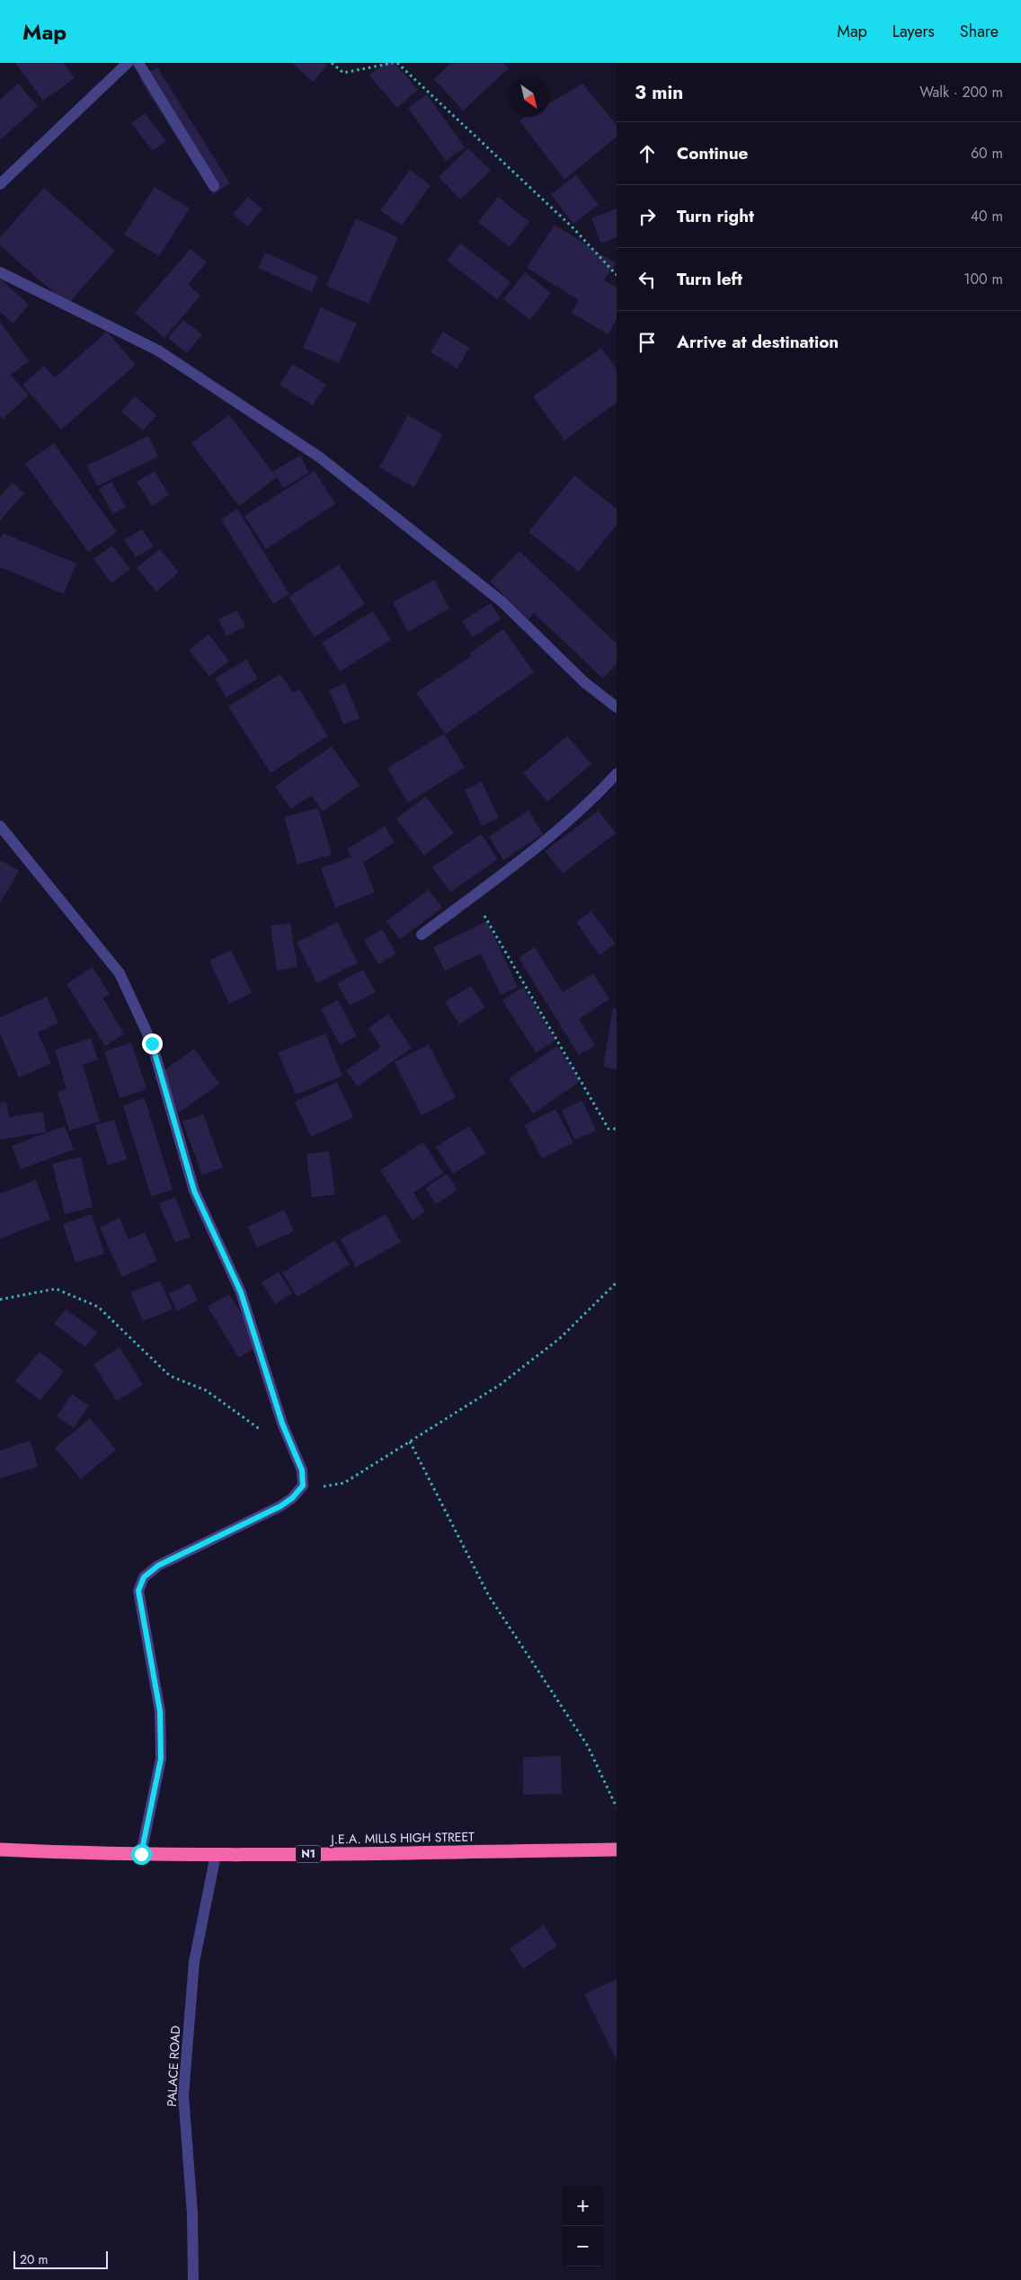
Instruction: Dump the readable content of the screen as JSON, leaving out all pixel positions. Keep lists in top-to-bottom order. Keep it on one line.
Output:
{"streets":{"highway":["J.E.A. MILLS HIGH STREET","N1"],"street":["PALACE ROAD"]},"crossings":[["J.E.A. MILLS HIGH STREET","PALACE ROAD"]],"scale_bar":"20 m","north":"bottom right","page":{"header":"Map","nav":["Map","Layers","Share"],"heading":["3 min","Walk · 200 m"],"list":[["Continue","60 m"],["Turn right","40 m"],["Turn left","100 m"],"Arrive at destination"],"map_buttons":["+","−"],"scale":"20 m"}}
